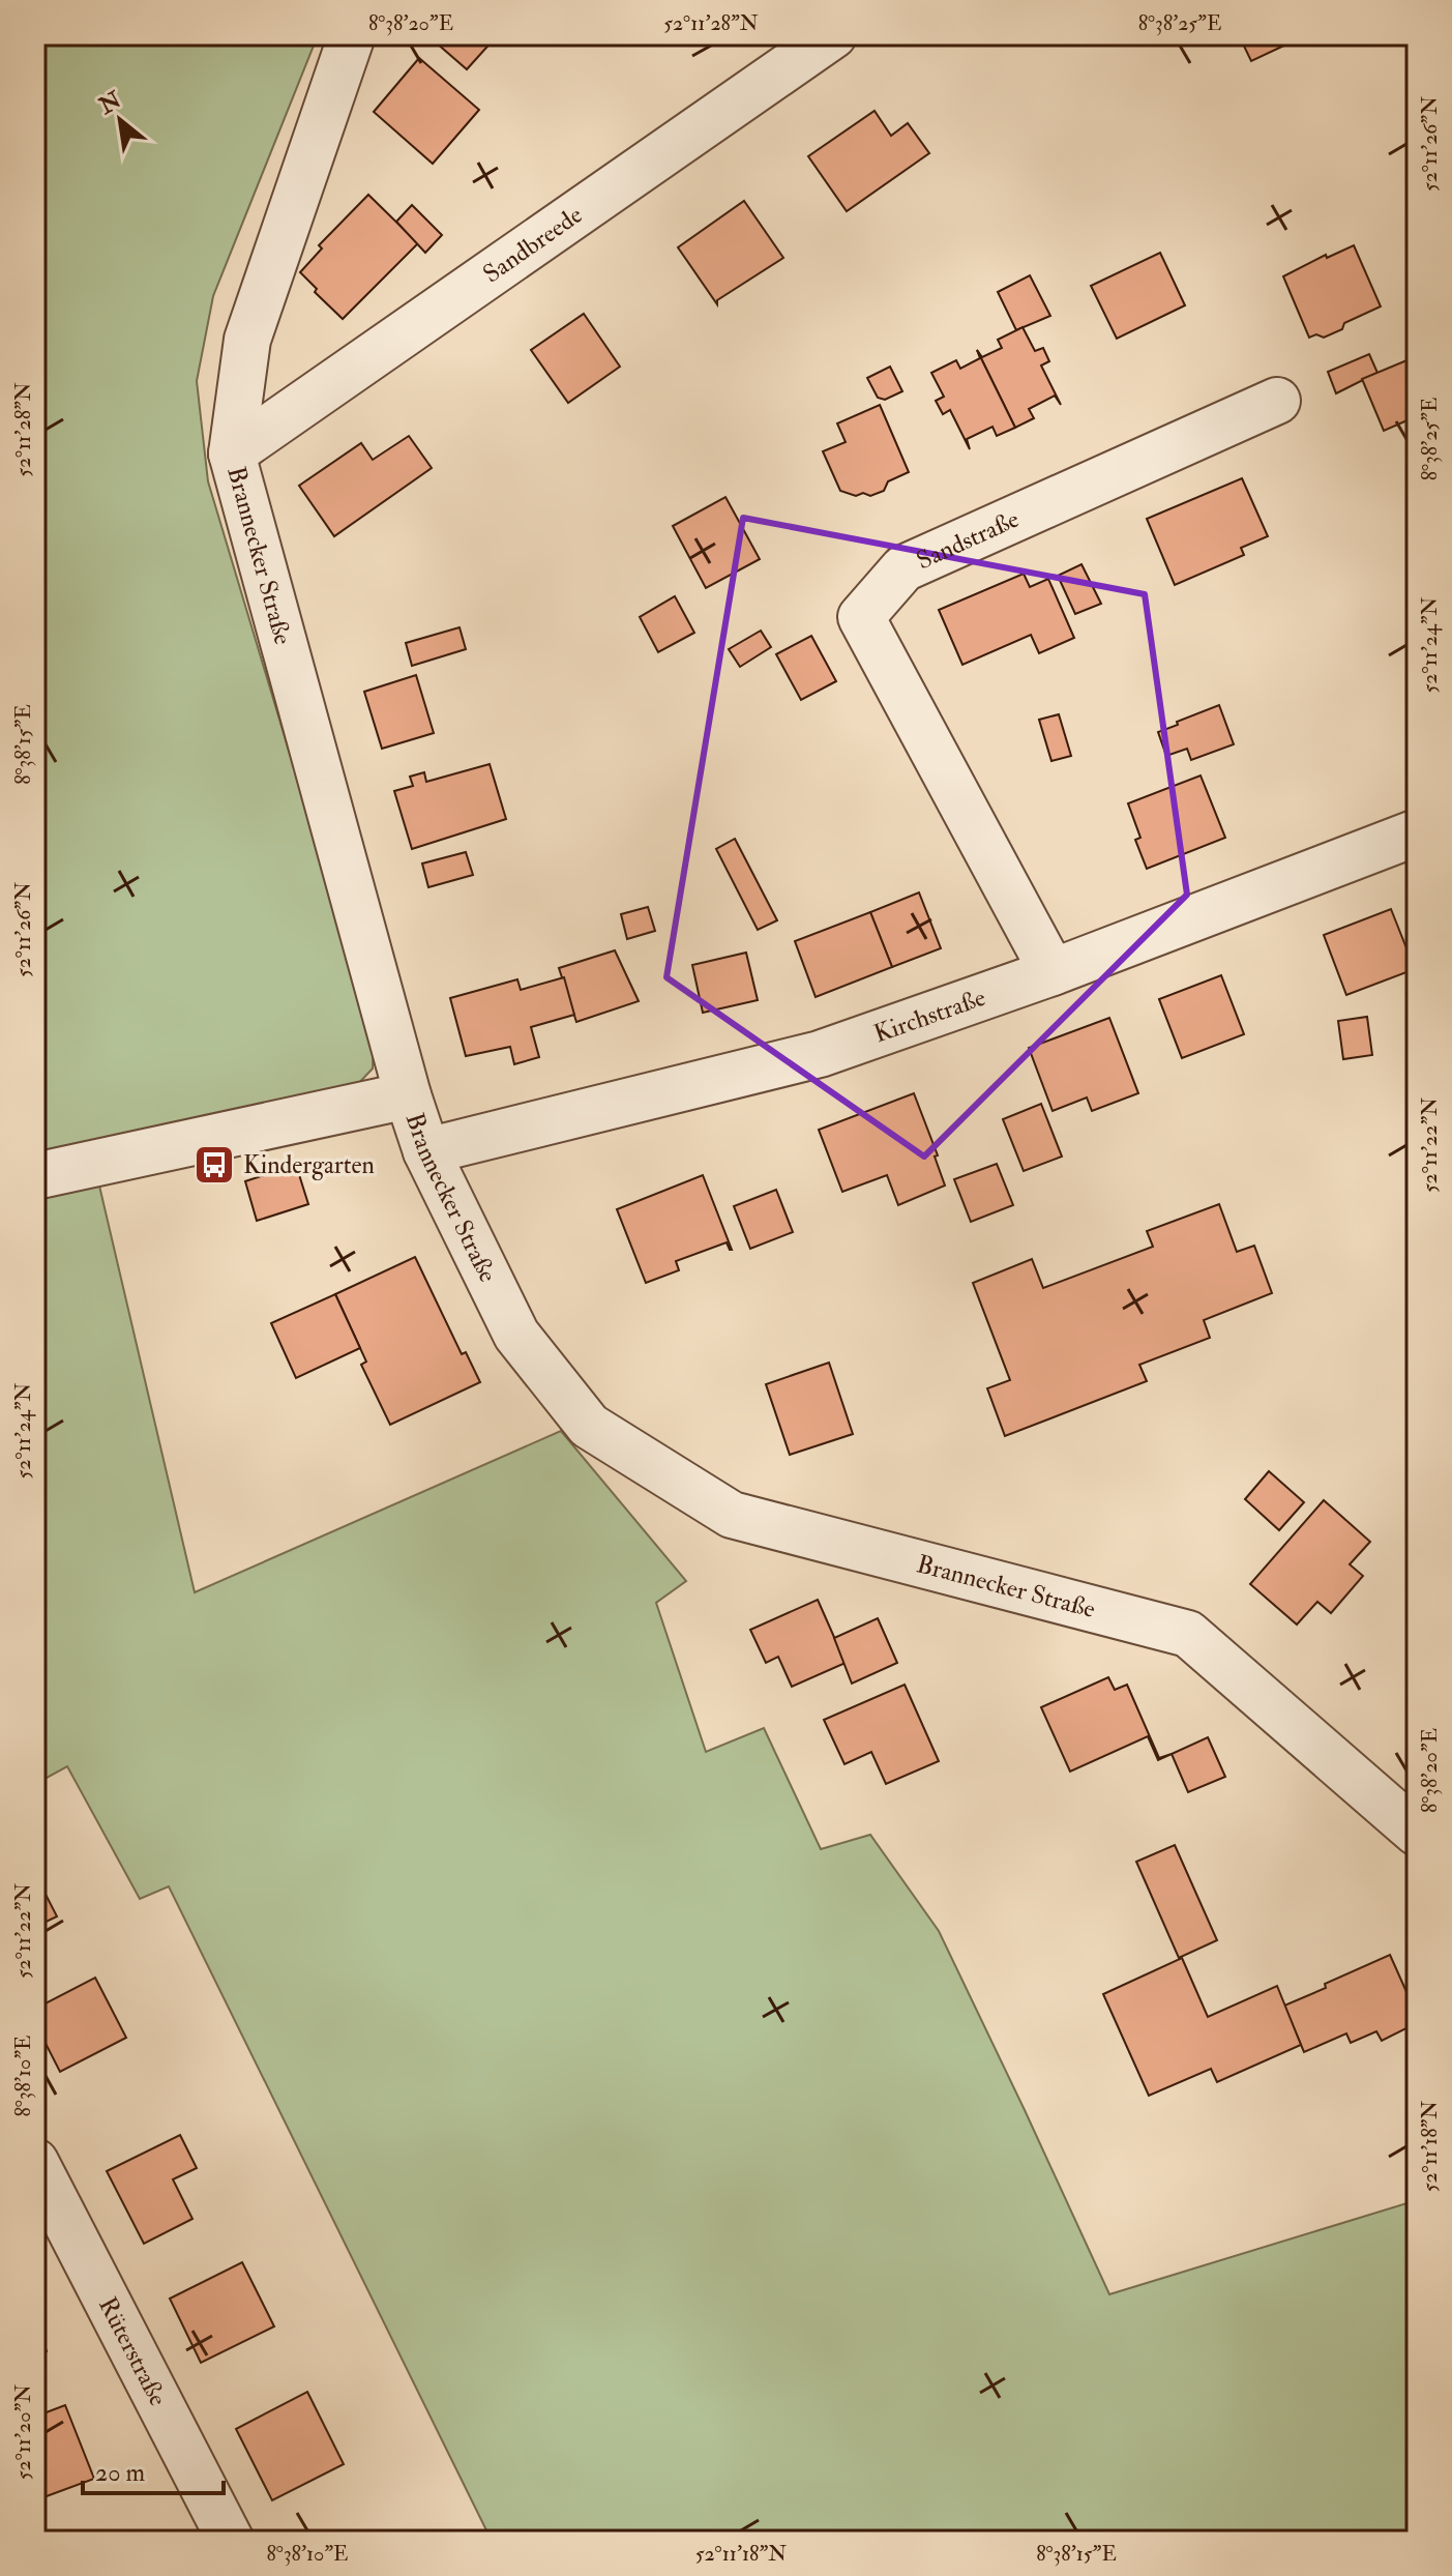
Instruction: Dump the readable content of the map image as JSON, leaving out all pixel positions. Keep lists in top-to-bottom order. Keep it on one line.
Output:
{"streets":{"street":["Sandbreede","Sandstraße","Brannecker Straße","Kirchstraße","Rüterstraße"]},"crossings":[["Sandbreede","Brannecker Straße"],["Sandstraße","Kirchstraße"],["Brannecker Straße","Kirchstraße"]],"places":{"bus stop":["Kindergarten"]},"scale_bar":"20 m","north":"top left","coordinates":["8°38'20\"E","52°11'28\"N","8°38'25\"E","52°11'26\"N","52°11'24\"N","8°38'15\"E","52°11'22\"N","8°38'10\"E","52°11'18\"N","52°11'20\"N"]}
